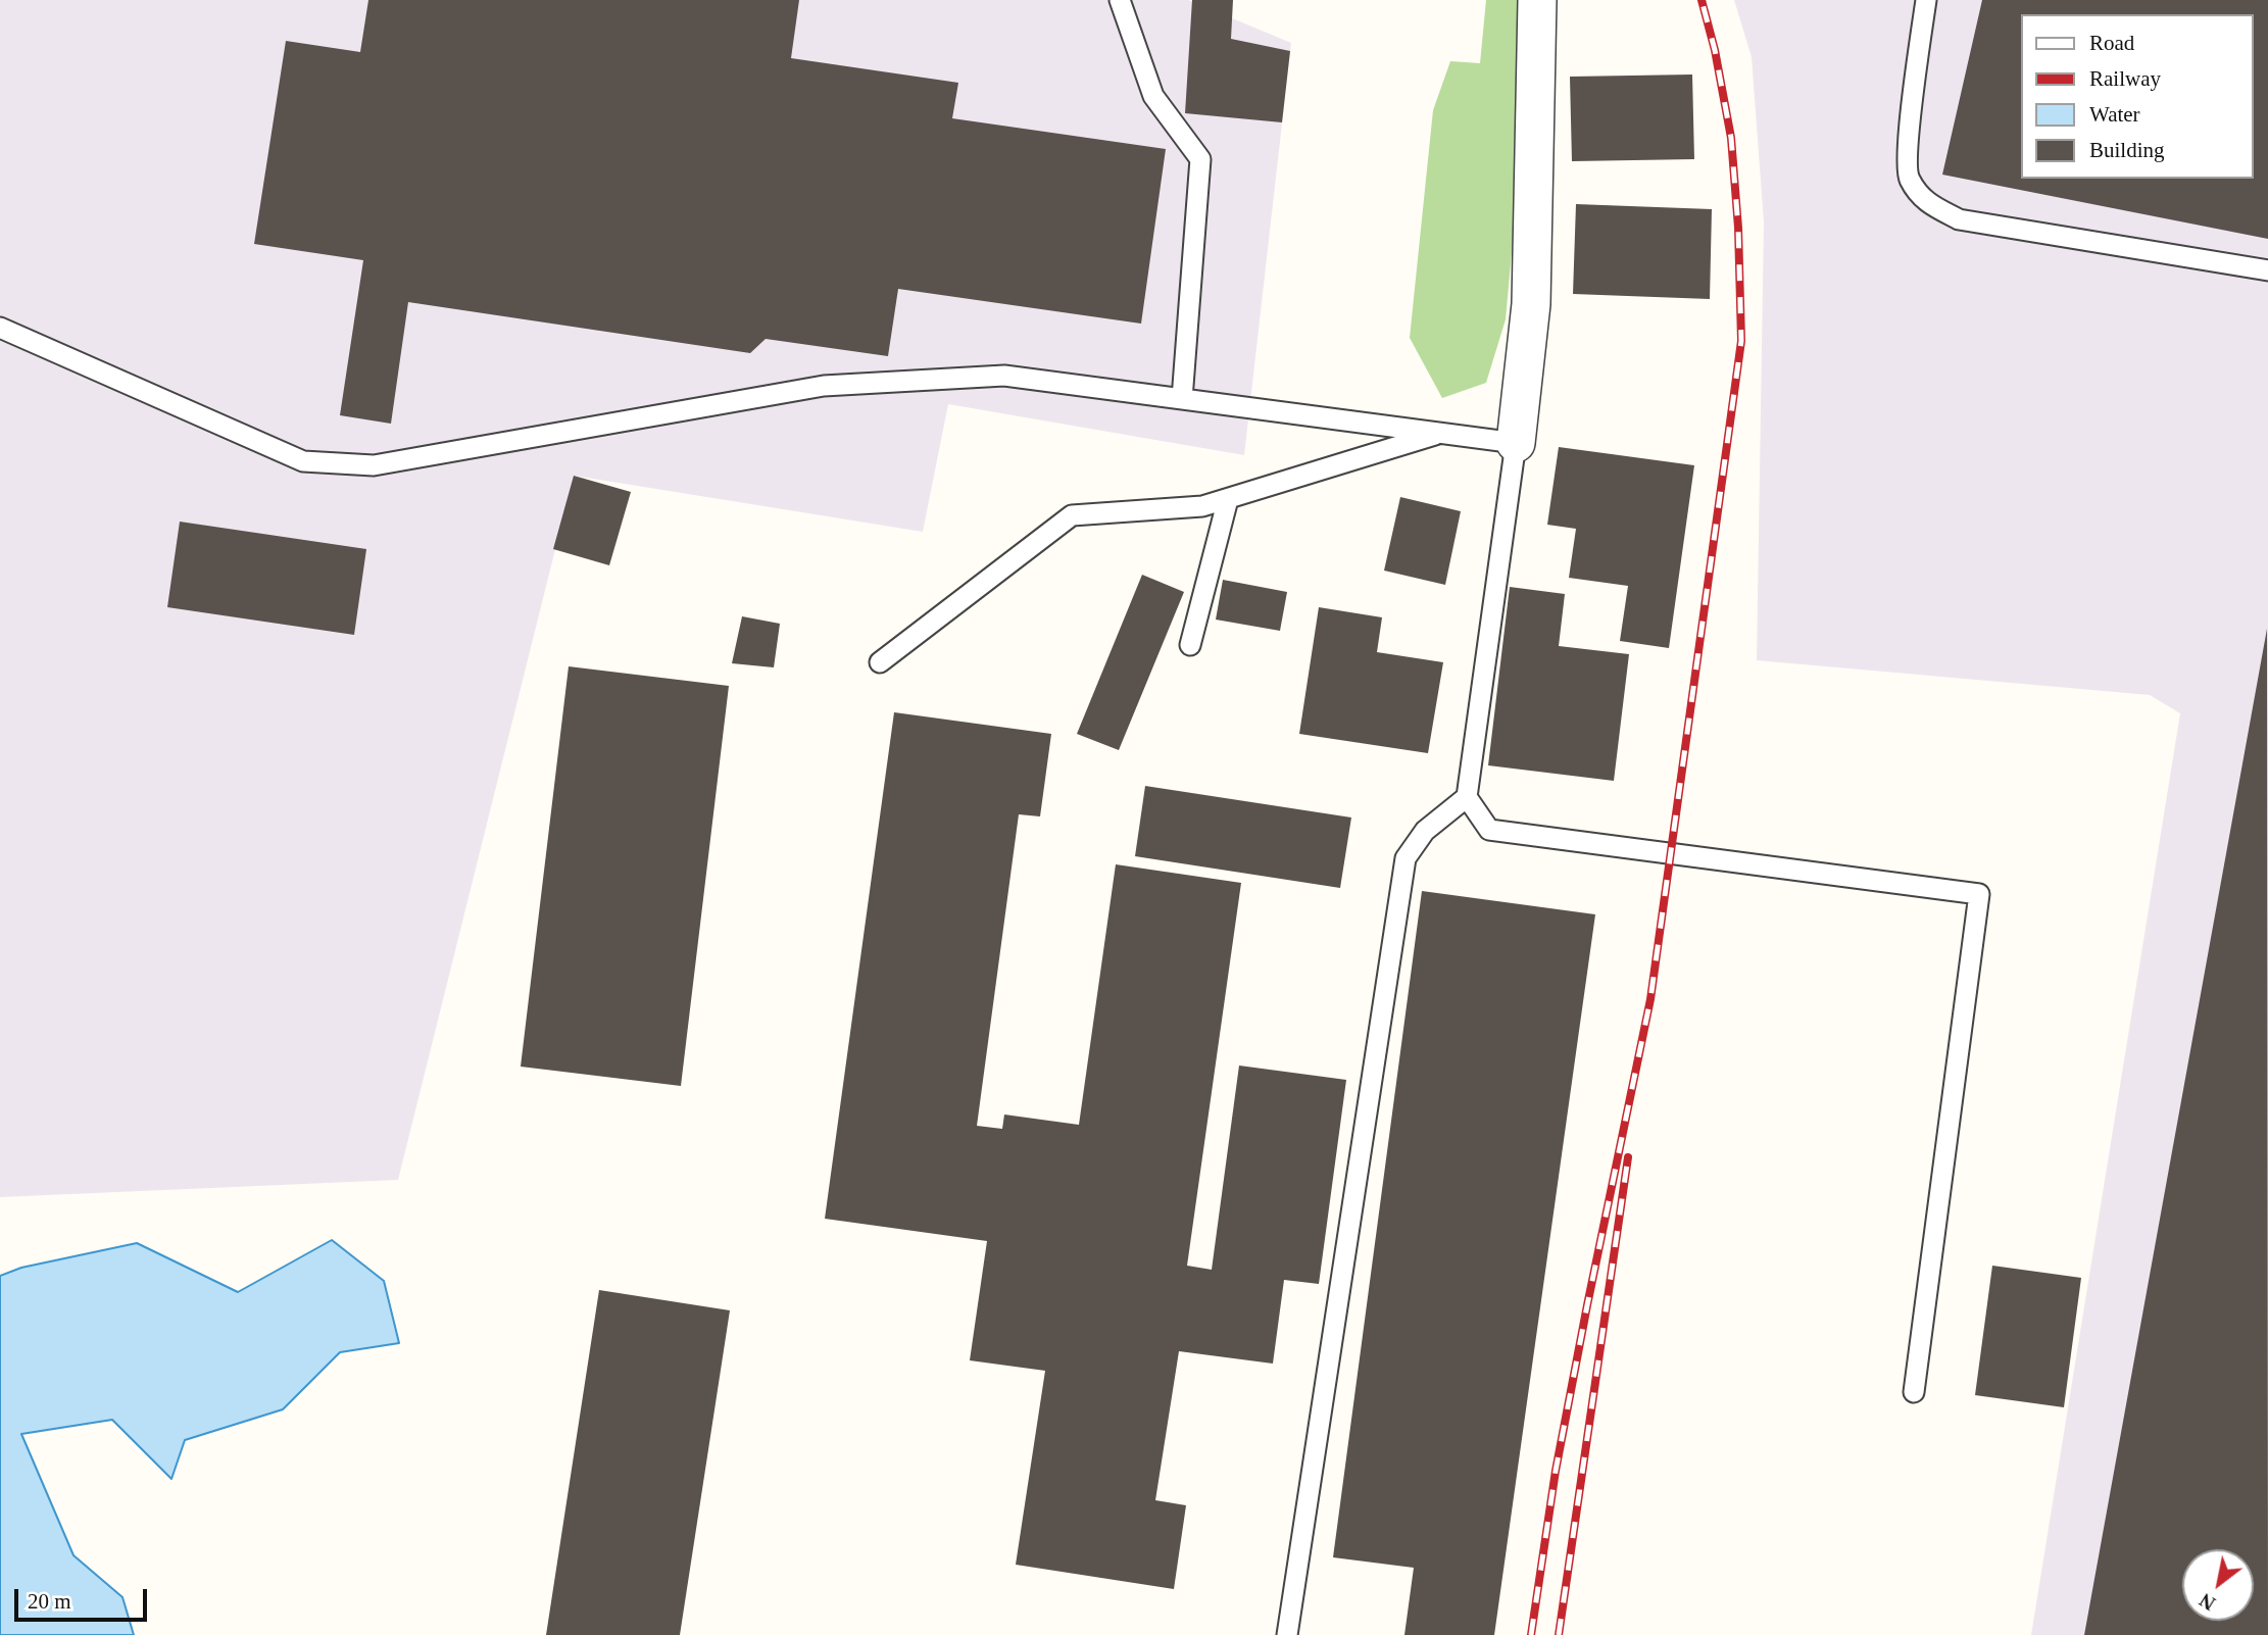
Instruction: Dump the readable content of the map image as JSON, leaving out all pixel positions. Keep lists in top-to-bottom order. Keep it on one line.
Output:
{"legend":["Road","Railway","Water","Building"],"scale_bar":"20 m","north":"bottom left"}
